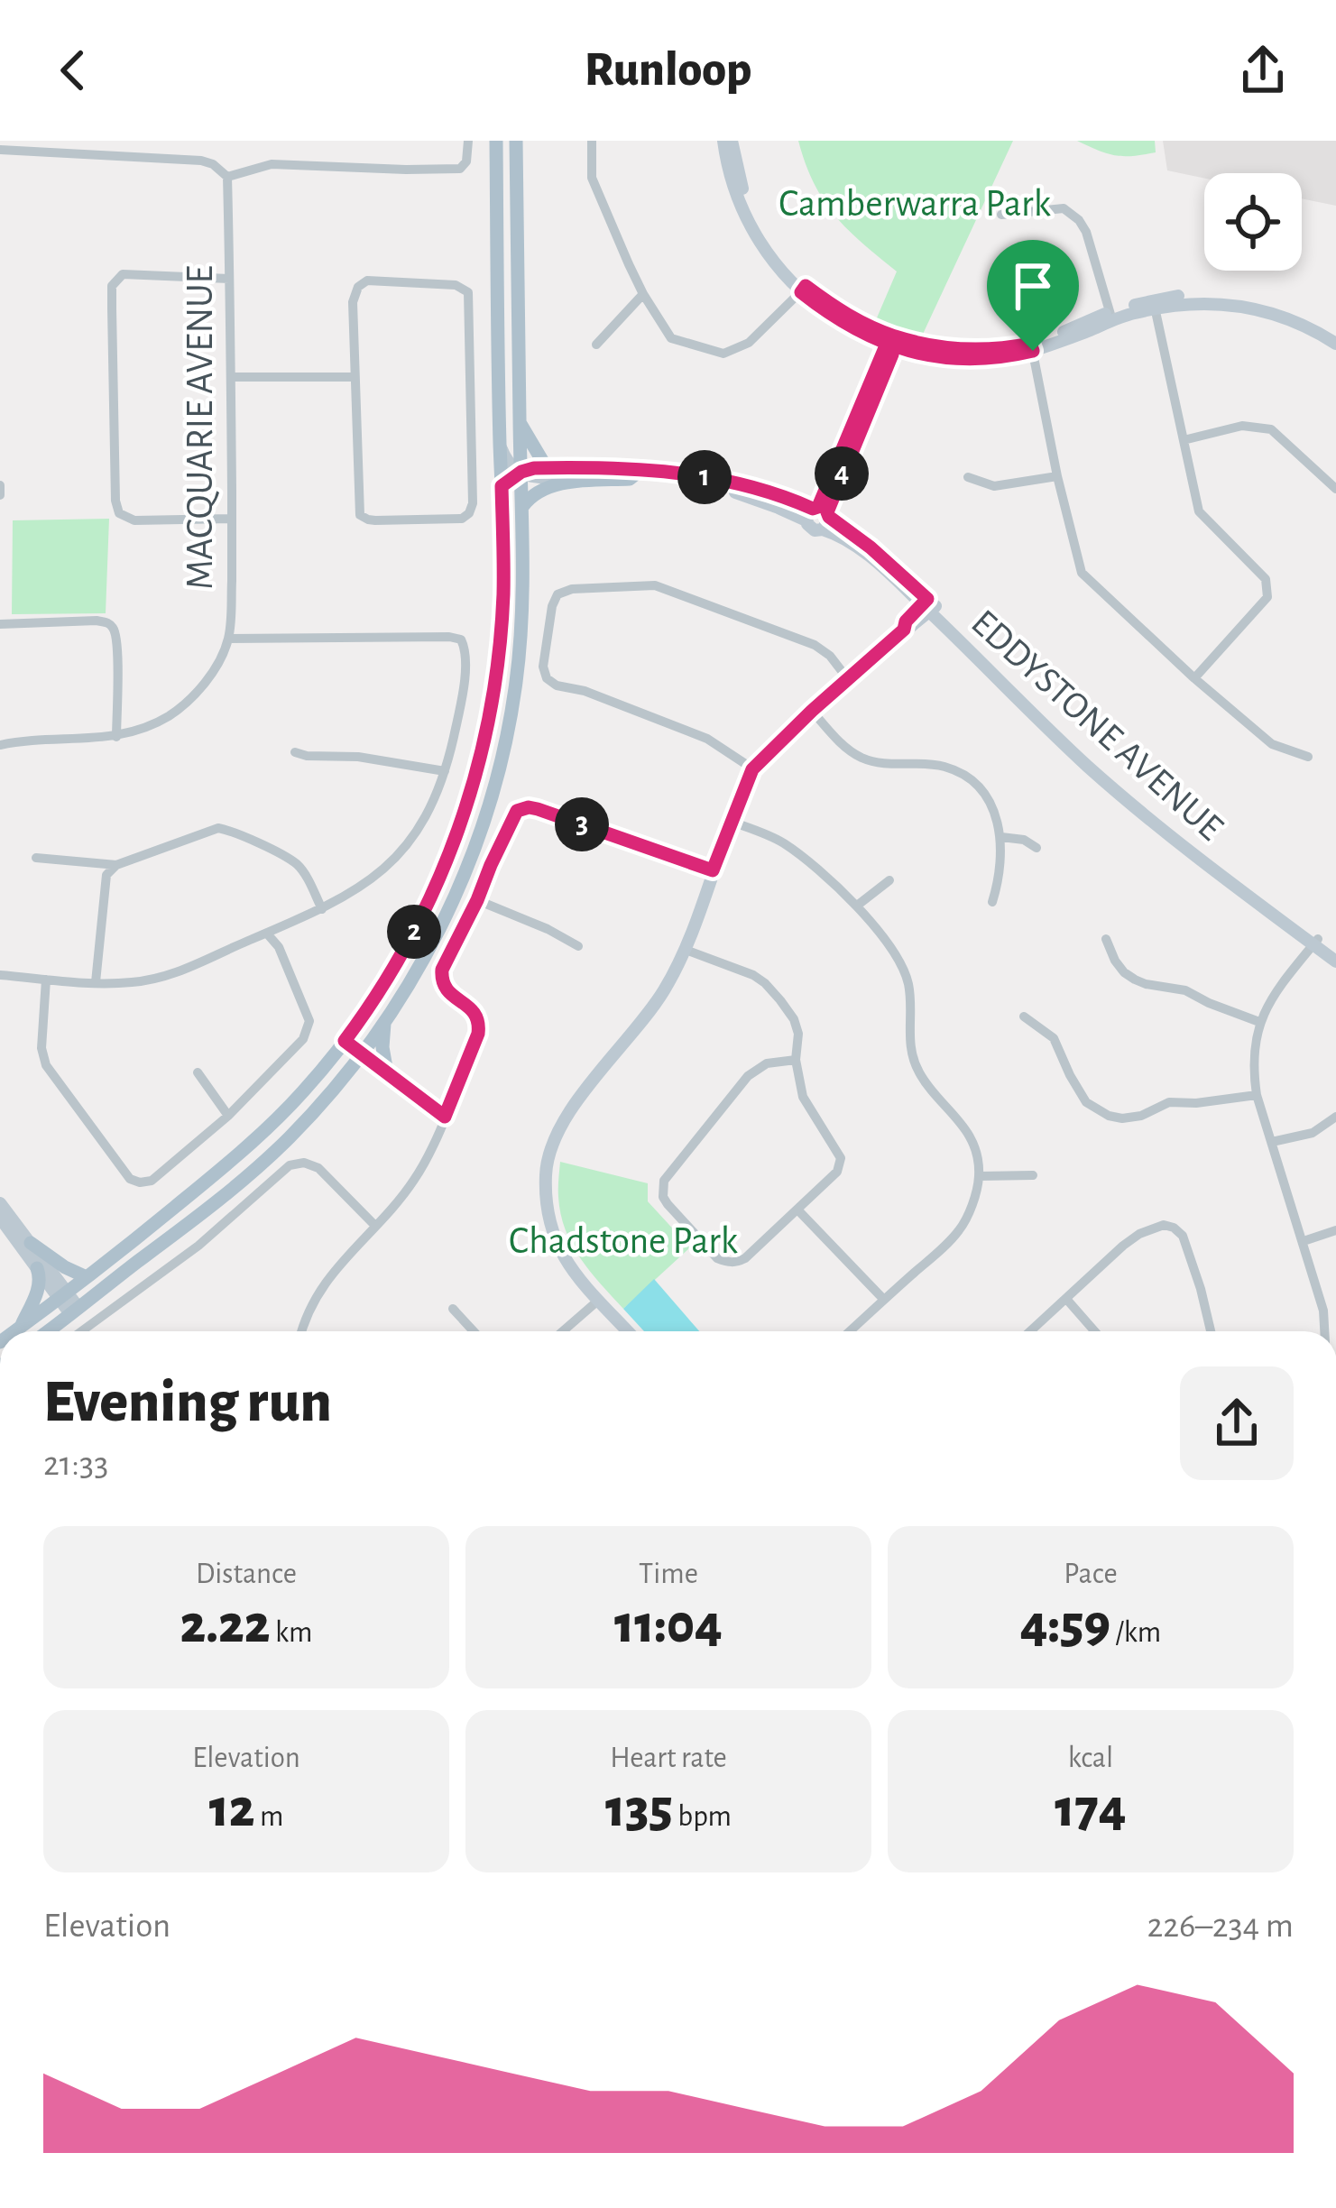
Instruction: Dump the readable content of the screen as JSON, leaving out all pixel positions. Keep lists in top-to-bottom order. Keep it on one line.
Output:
{"streets":{"street":["MACQUARIE AVENUE","EDDYSTONE AVENUE"]},"parks":["Camberwarra Park","Chadstone Park"],"page":{"header":"Runloop","pins":["4","1","3","2"],"heading":["Evening run","21:33"],"stats":[["Distance","2.22 km"],["Time","11:04"],["Pace","4:59 /km"],["Elevation","12 m"],["Heart rate","135 bpm"],["kcal","174"]],"chart":["Elevation","226–234 m"]}}
